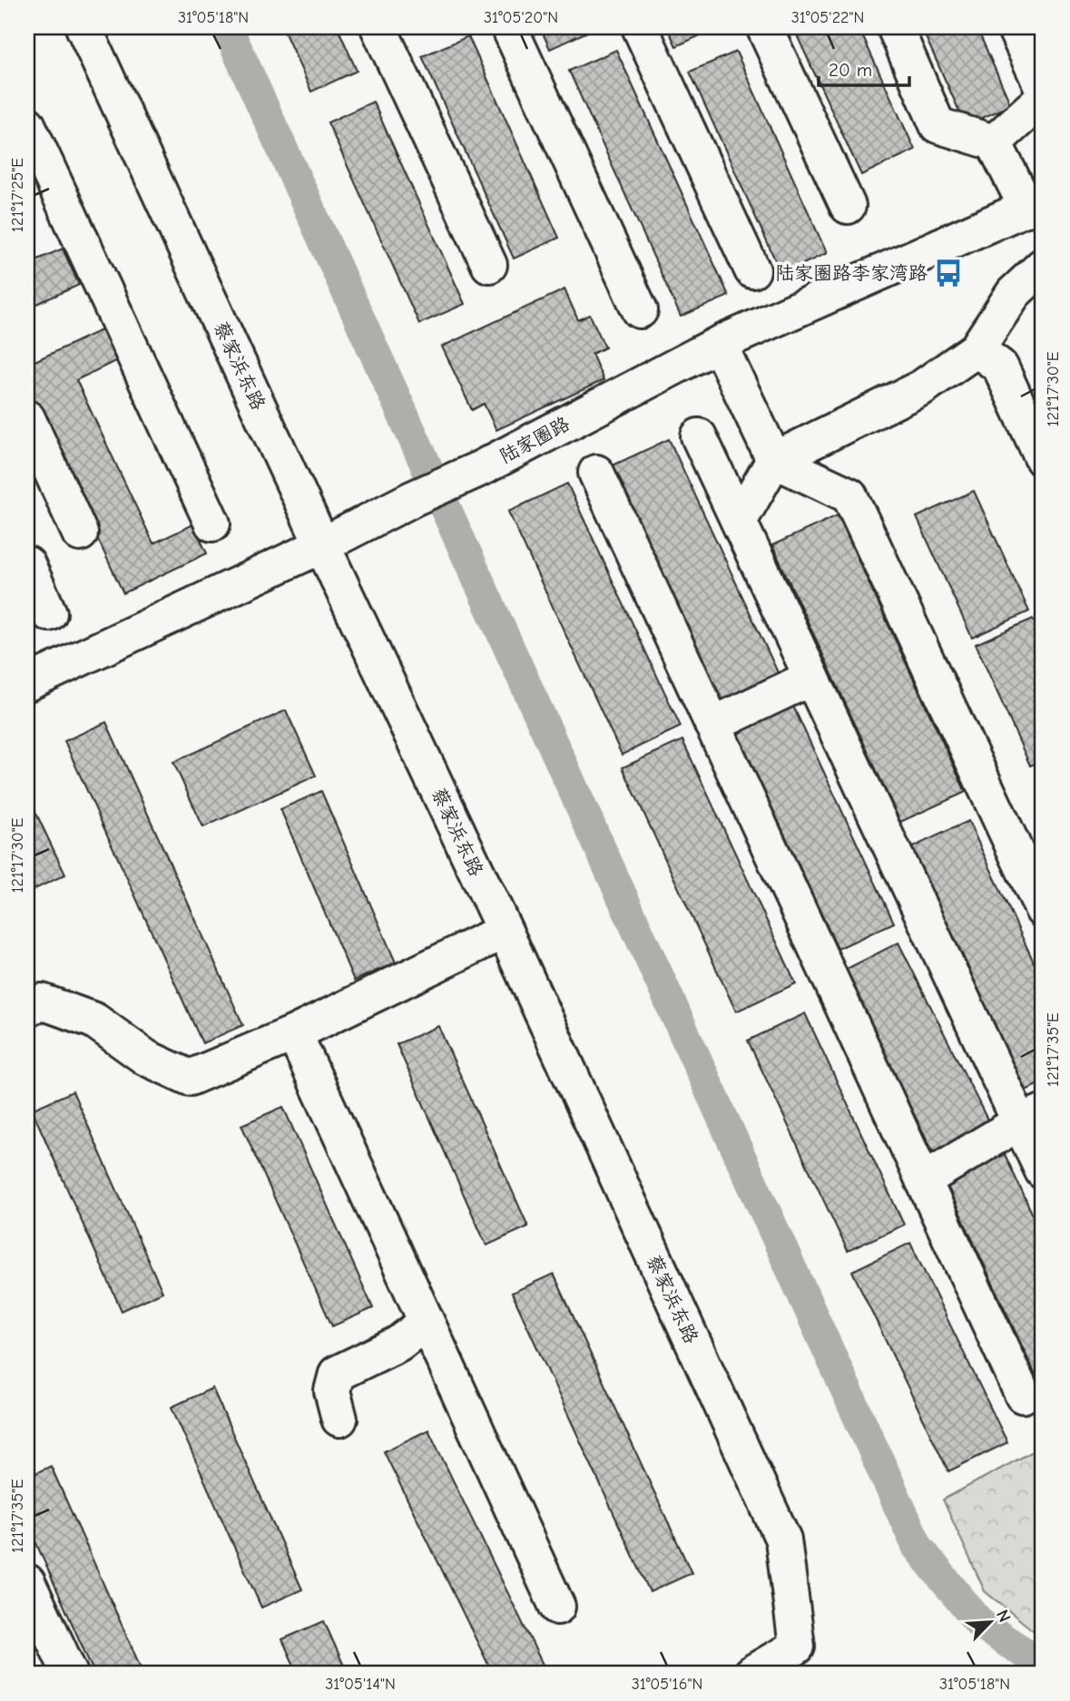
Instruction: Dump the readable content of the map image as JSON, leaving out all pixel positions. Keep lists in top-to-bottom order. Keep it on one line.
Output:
{"streets":{"street":["蔡家浜东路","陆家圈路"]},"crossings":[["蔡家浜东路","陆家圈路"]],"places":{"bus stop":["陆家圈路李家湾路"]},"scale_bar":"20 m","north":"top right","coordinates":["31°05'18\"N","31°05'20\"N","31°05'22\"N","121°17'25\"E","121°17'30\"E","121°17'35\"E","31°05'14\"N","31°05'16\"N"]}
